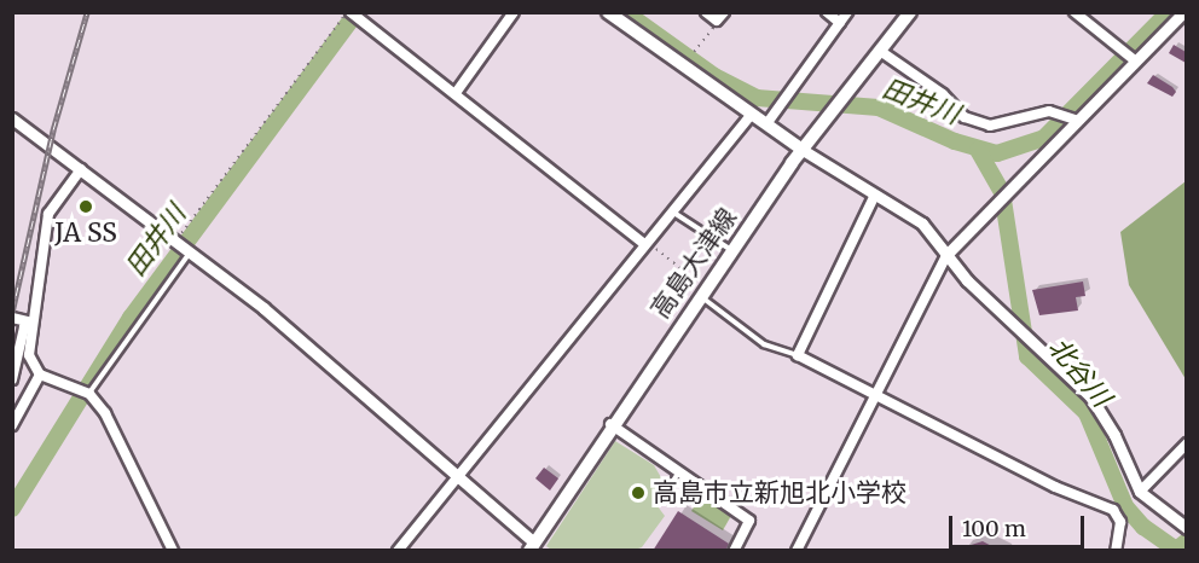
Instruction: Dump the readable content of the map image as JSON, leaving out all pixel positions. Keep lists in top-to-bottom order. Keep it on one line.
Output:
{"streets":{"main road":["高島大津線"]},"water":["田井川","北谷川"],"places":["JA SS","高島市立新旭北小学校"],"scale_bar":"100 m"}
